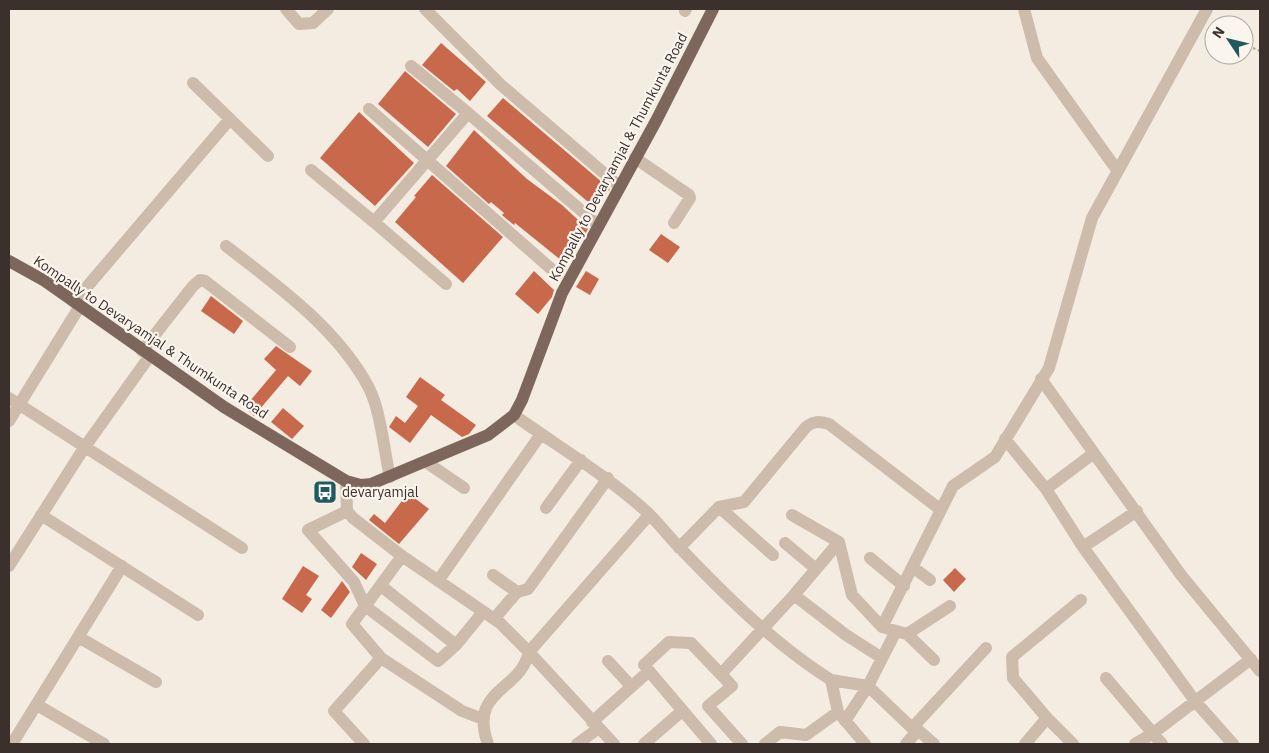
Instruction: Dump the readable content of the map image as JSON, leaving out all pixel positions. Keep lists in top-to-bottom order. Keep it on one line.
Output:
{"streets":{"main road":["Kompally to Devaryamjal & Thumkunta Road"]},"places":{"bus stop":["devaryamjal"]},"north":"top left"}
